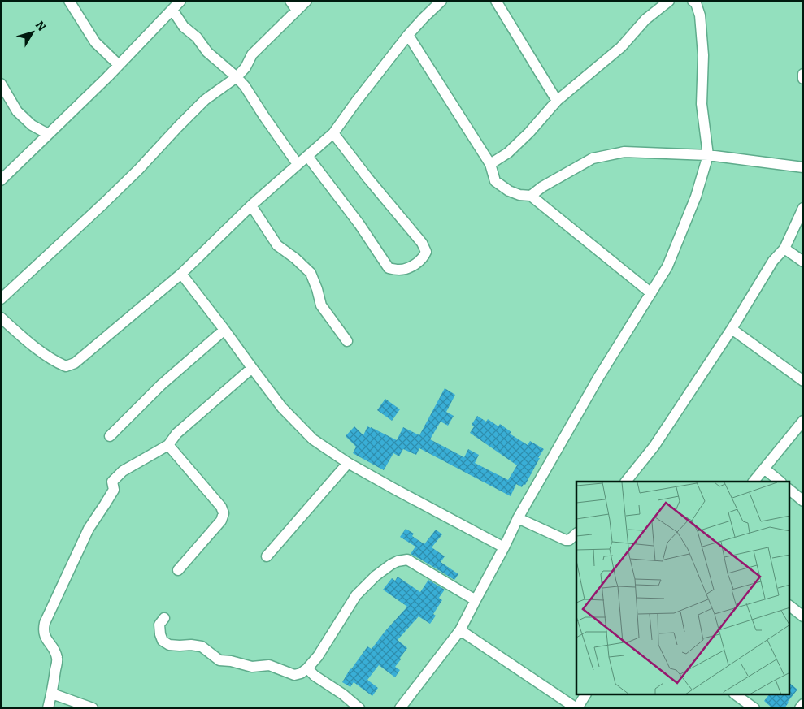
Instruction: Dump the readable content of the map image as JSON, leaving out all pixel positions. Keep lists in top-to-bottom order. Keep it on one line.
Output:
{"north":"top right"}
